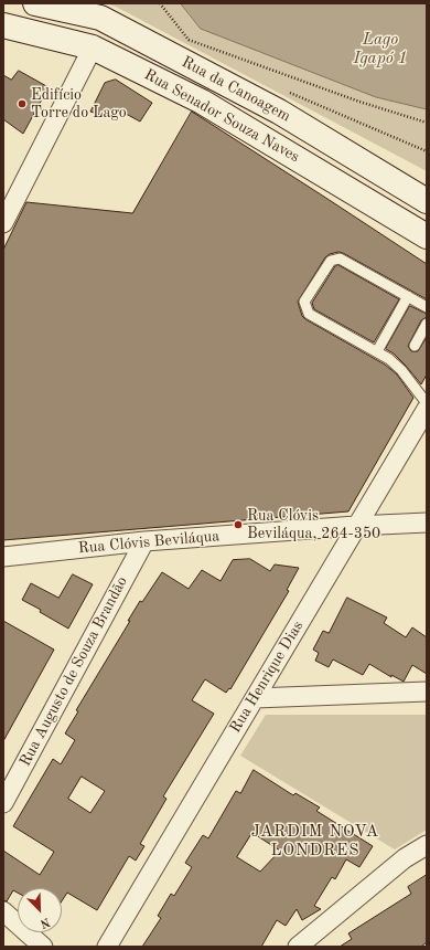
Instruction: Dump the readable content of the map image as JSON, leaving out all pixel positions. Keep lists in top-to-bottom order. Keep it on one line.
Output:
{"streets":{"main road":["Rua da Canoagem","Rua Senador Souza Naves"],"street":["Rua Clóvis Beviláqua","Rua Augusto de Souza Brandão","Rua Henrique Dias"]},"crossings":[["Rua Clóvis Beviláqua","Rua Augusto de Souza Brandão"],["Rua Clóvis Beviláqua","Rua Henrique Dias"]],"districts":["JARDIM NOVA LONDRES"],"water":["Lago Igapó 1"],"places":["Edifício Torre do Lago","Rua Clóvis Beviláqua, 264-350"],"north":"bottom right"}
